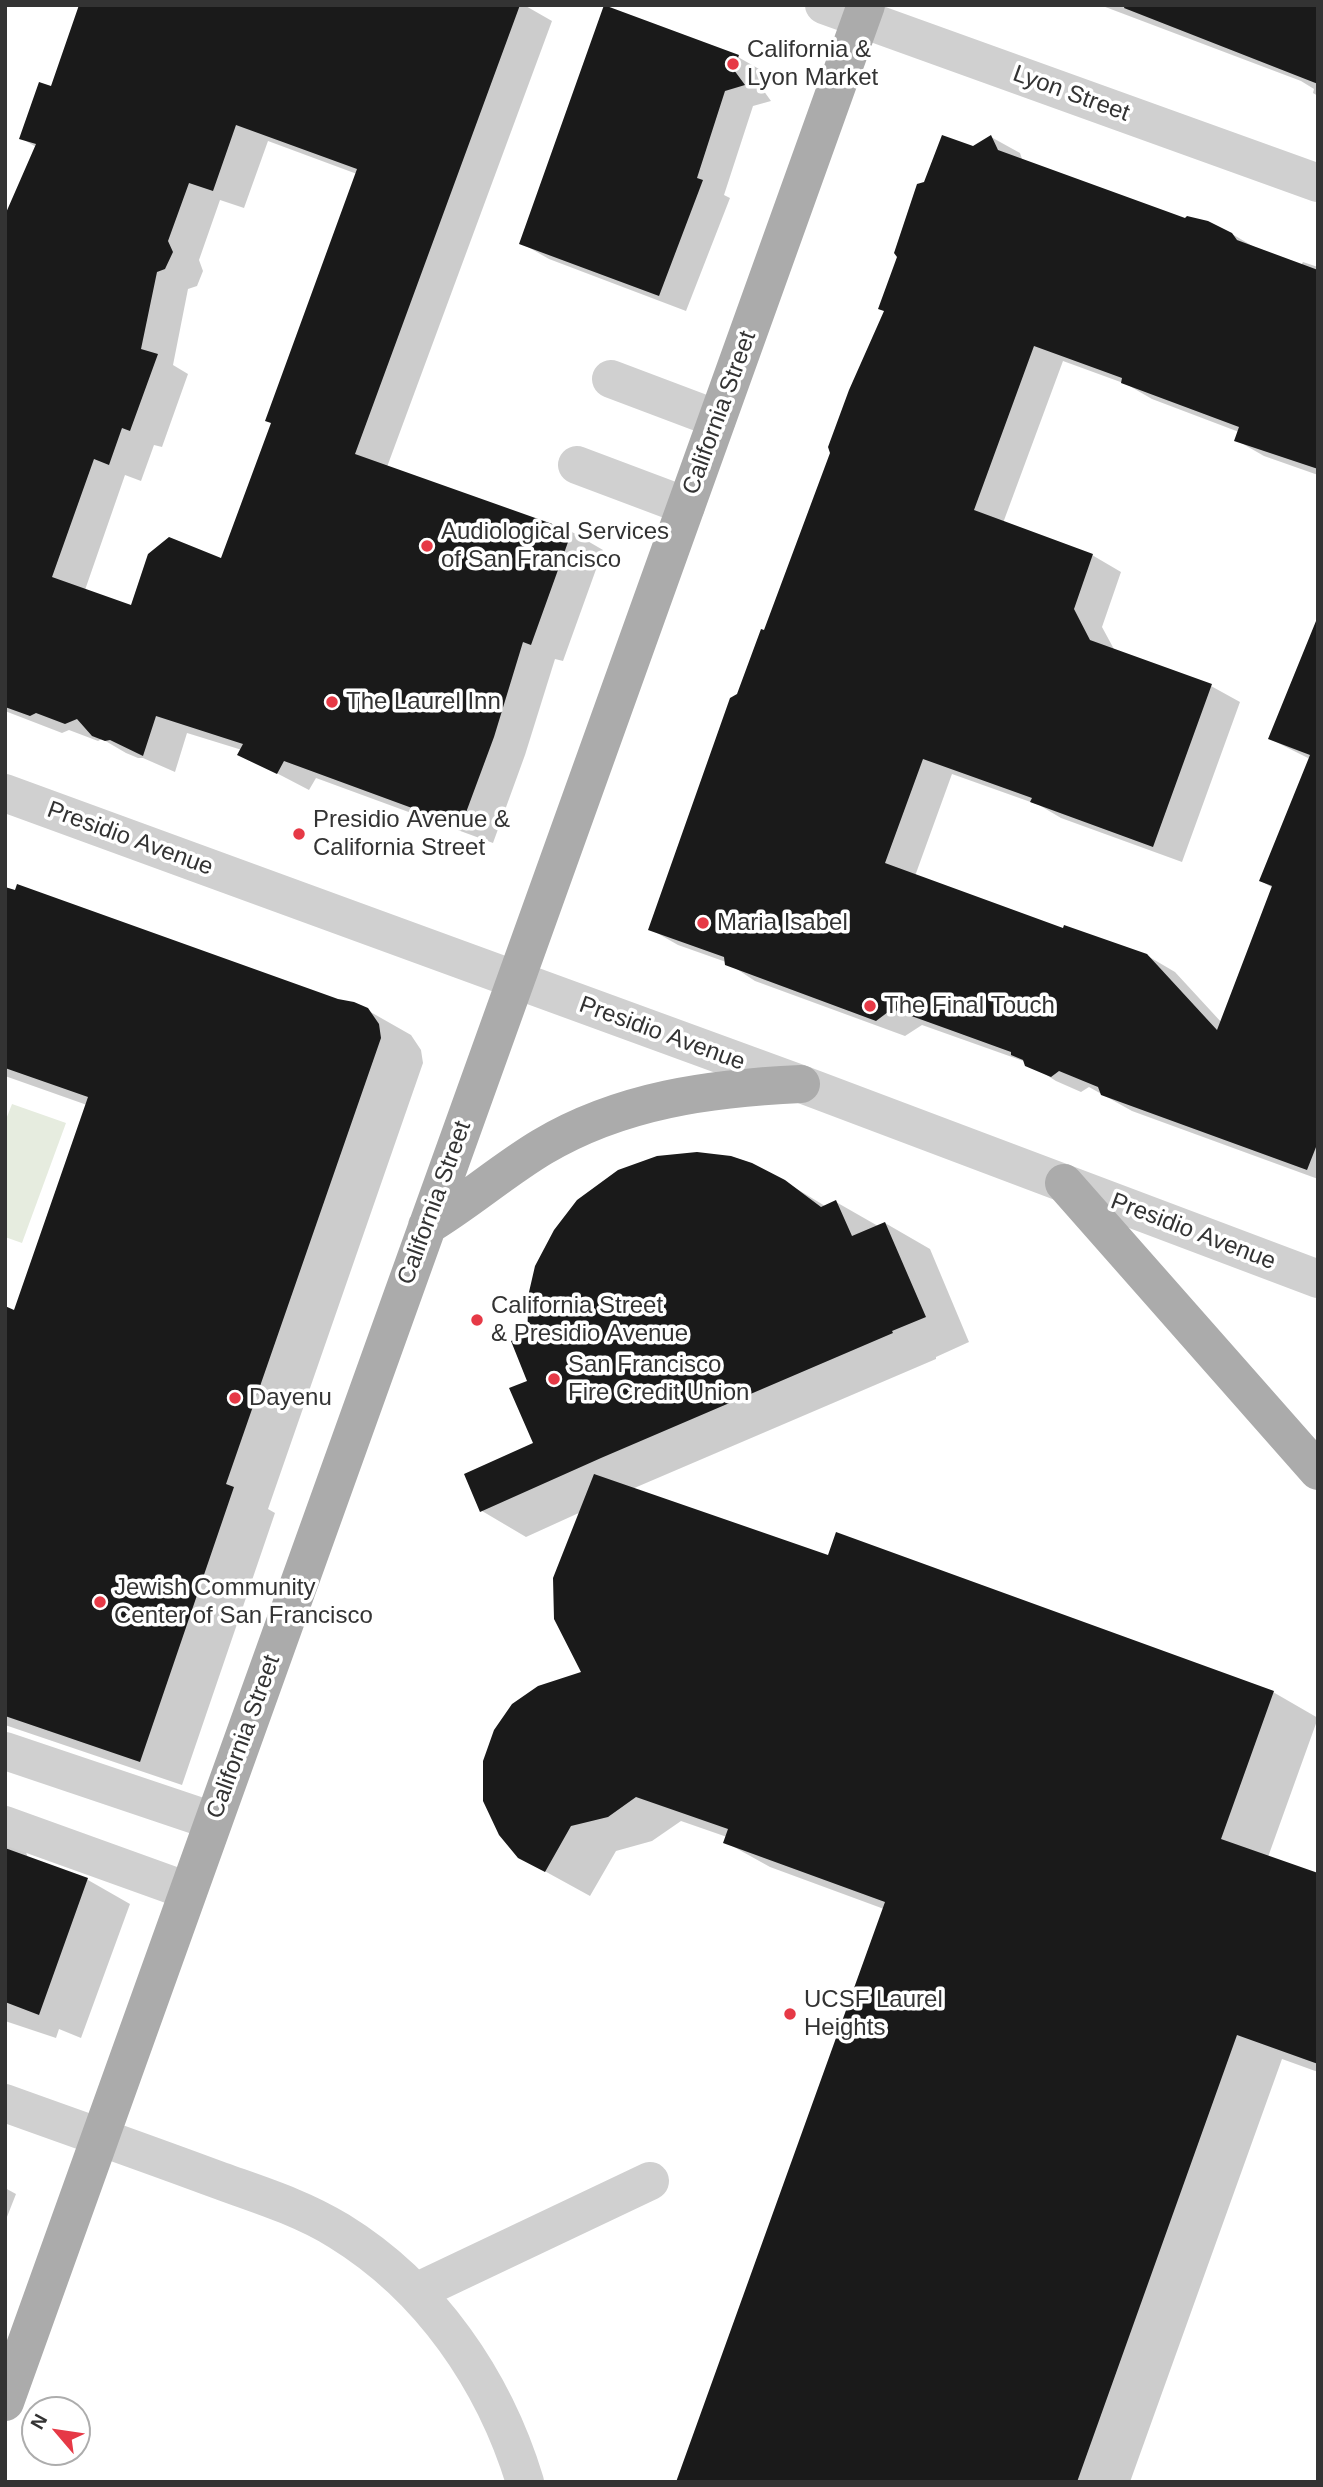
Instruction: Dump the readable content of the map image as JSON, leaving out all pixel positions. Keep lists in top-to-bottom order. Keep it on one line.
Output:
{"streets":{"main road":["California Street"],"street":["Lyon Street","Presidio Avenue"]},"crossings":[["Lyon Street","California Street"],["California Street","Presidio Avenue"]],"places":["California & Lyon Market","Audiological Services of San Francisco","The Laurel Inn","Presidio Avenue & California Street","Maria Isabel","The Final Touch","California Street & Presidio Avenue","San Francisco Fire Credit Union","Dayenu","Jewish Community Center of San Francisco","UCSF Laurel Heights"],"north":"top left"}
